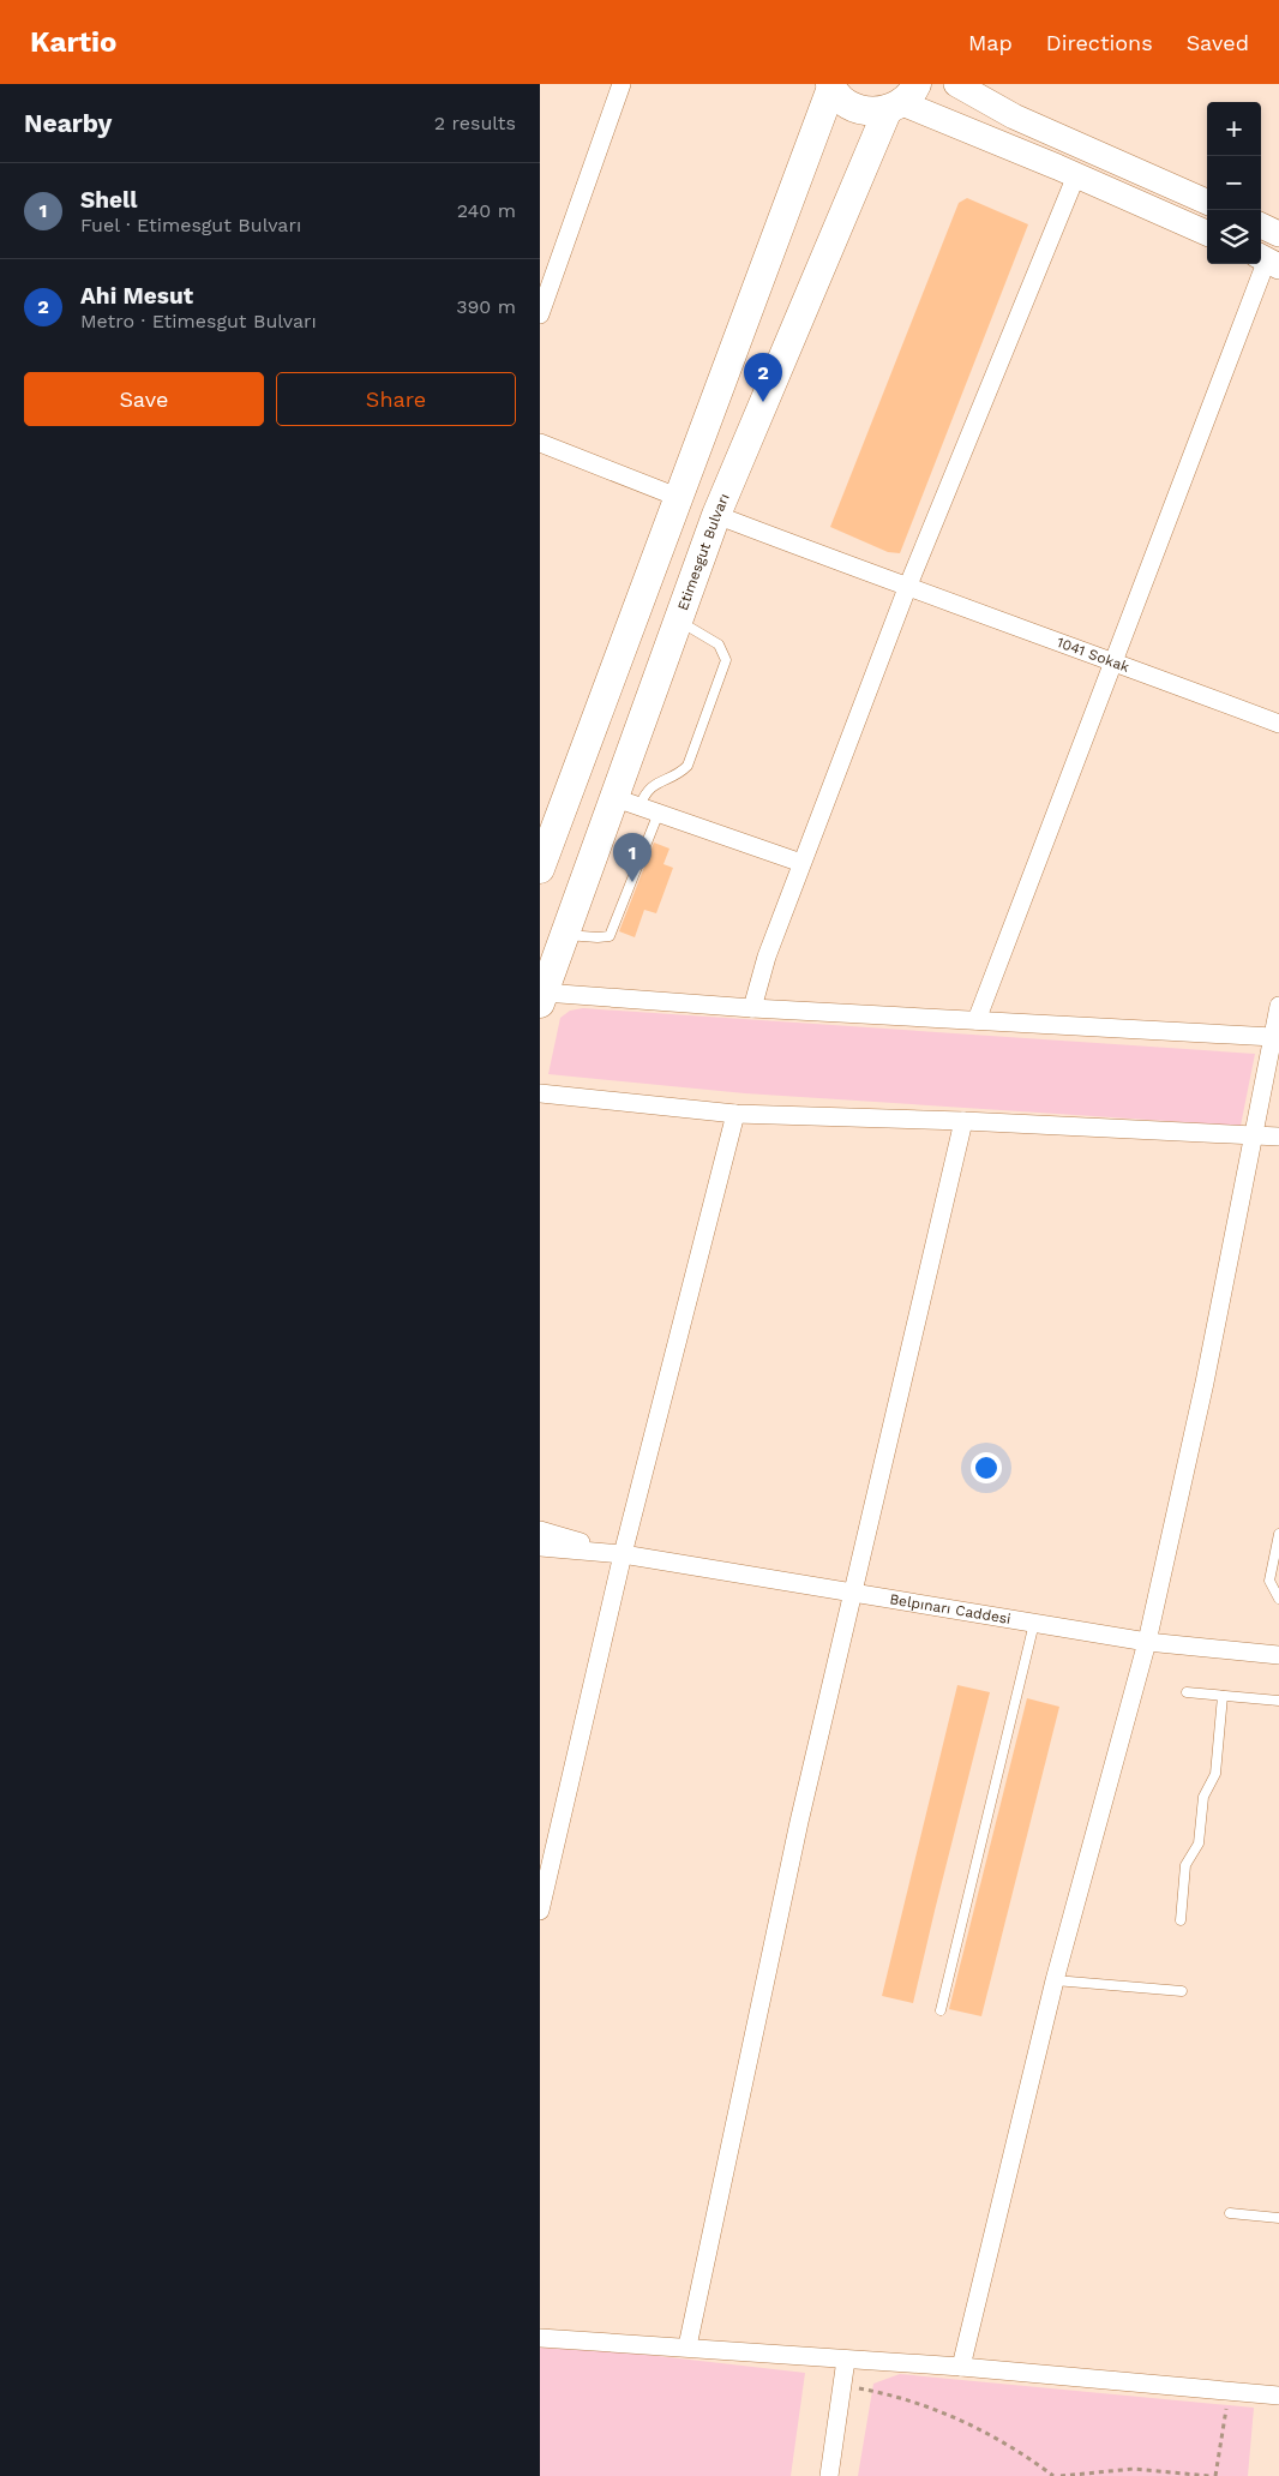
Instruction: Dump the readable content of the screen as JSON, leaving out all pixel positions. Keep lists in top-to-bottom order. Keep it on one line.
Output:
{"streets":{"main road":["Etimesgut Bulvarı"],"street":["1041 Sokak","Belpınarı Caddesi"]},"crossings":[["Etimesgut Bulvarı","1041 Sokak"]],"page":{"header":"Kartio","nav":["Map","Directions","Saved"],"heading":["Nearby","2 results"],"map_buttons":["+","−"],"list":[{"mark":"1","name":"Shell","note":"Fuel · Etimesgut Bulvarı","value":"240 m"},{"mark":"2","name":"Ahi Mesut","note":"Metro · Etimesgut Bulvarı","value":"390 m"}],"pins":["2","1"],"buttons":["Save","Share"]}}
